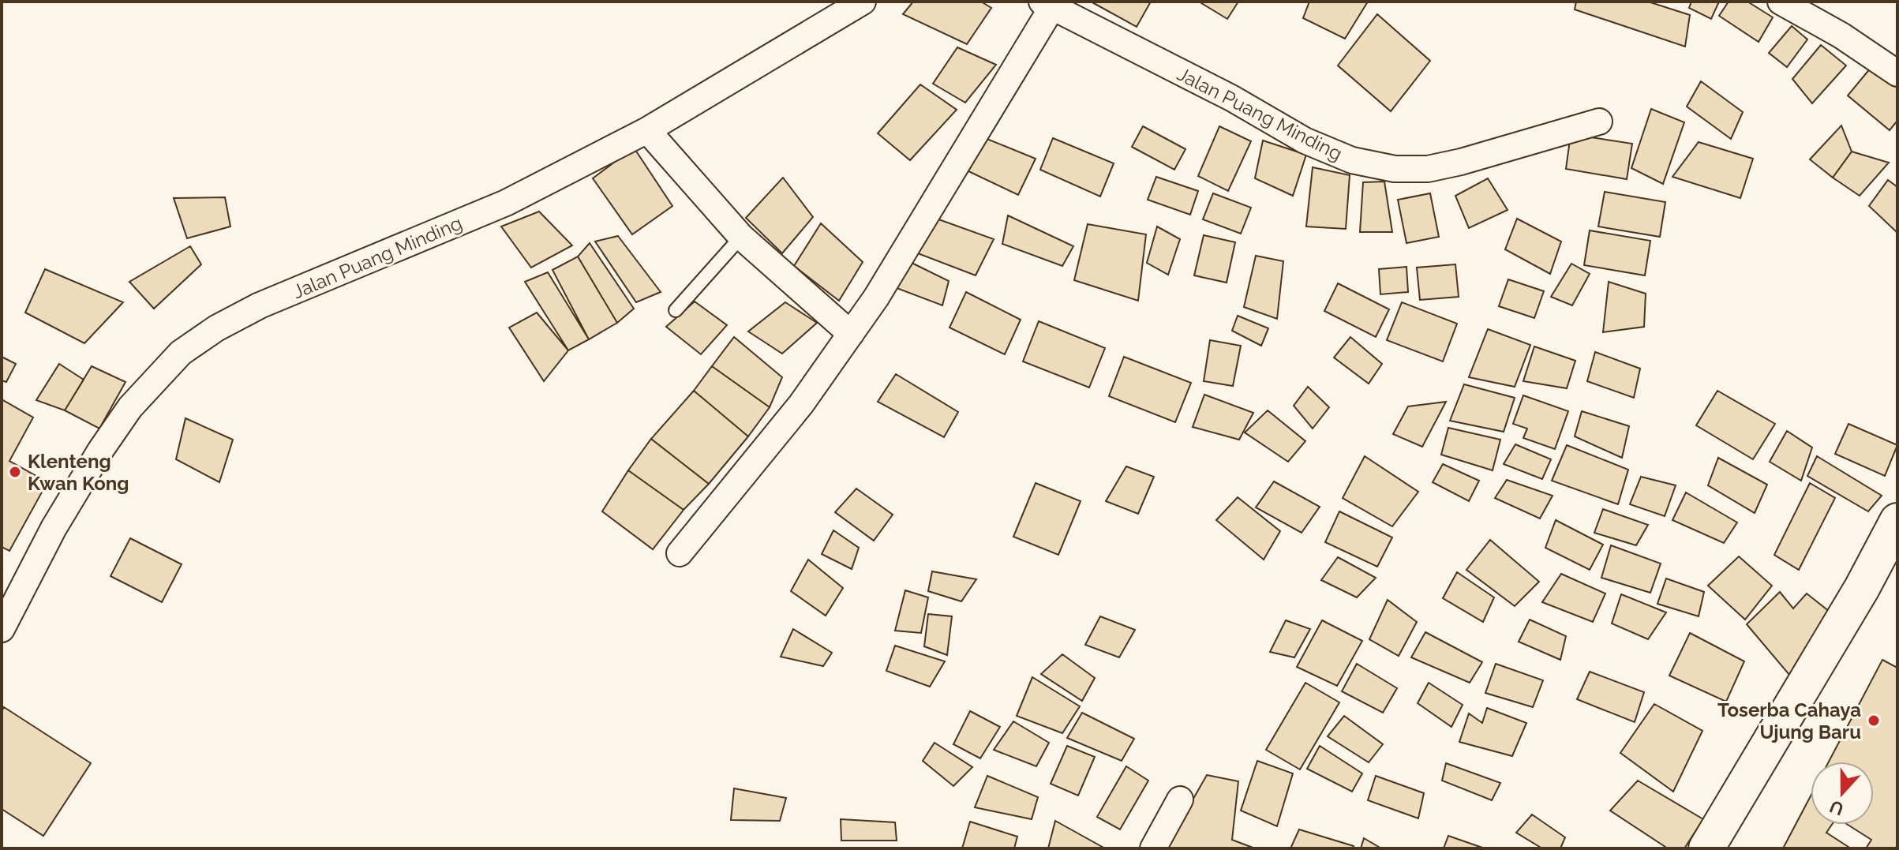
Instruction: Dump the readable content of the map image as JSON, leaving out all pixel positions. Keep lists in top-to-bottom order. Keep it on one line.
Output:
{"streets":{"street":["Jalan Puang Minding"]},"places":["Klenteng Kwan Kong","Toserba Cahaya Ujung Baru"],"north":"bottom"}
